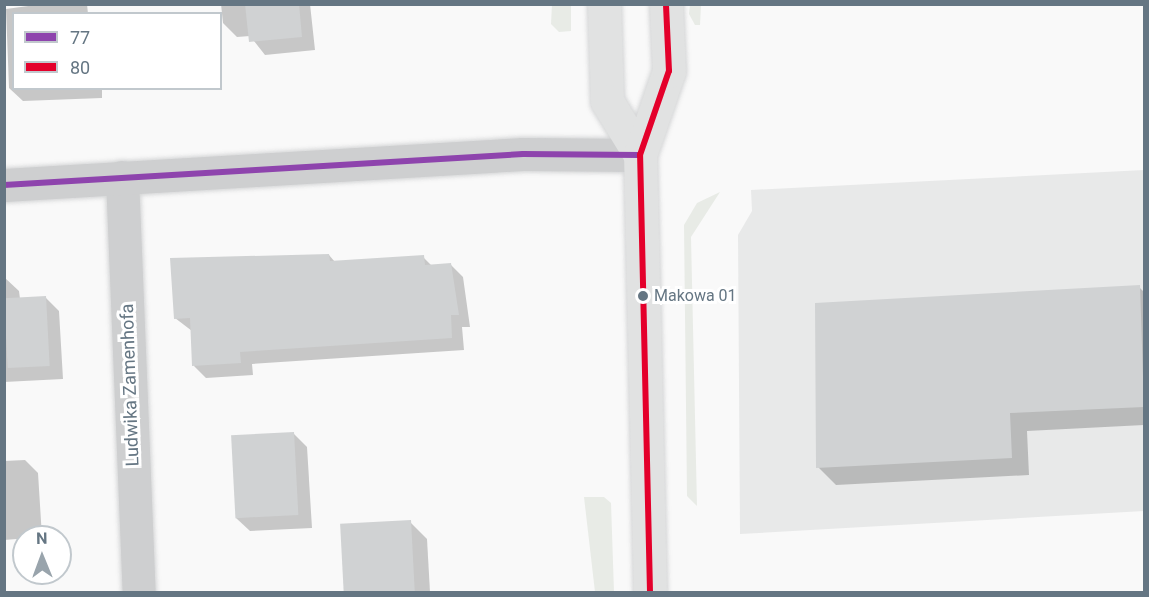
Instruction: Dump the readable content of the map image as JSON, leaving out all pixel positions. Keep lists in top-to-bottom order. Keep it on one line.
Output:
{"streets":{"street":["Ludwika Zamenhofa"]},"places":["Makowa 01"],"lines":["transit line 80","transit line 77"],"legend":["77","80"],"north":"top"}
